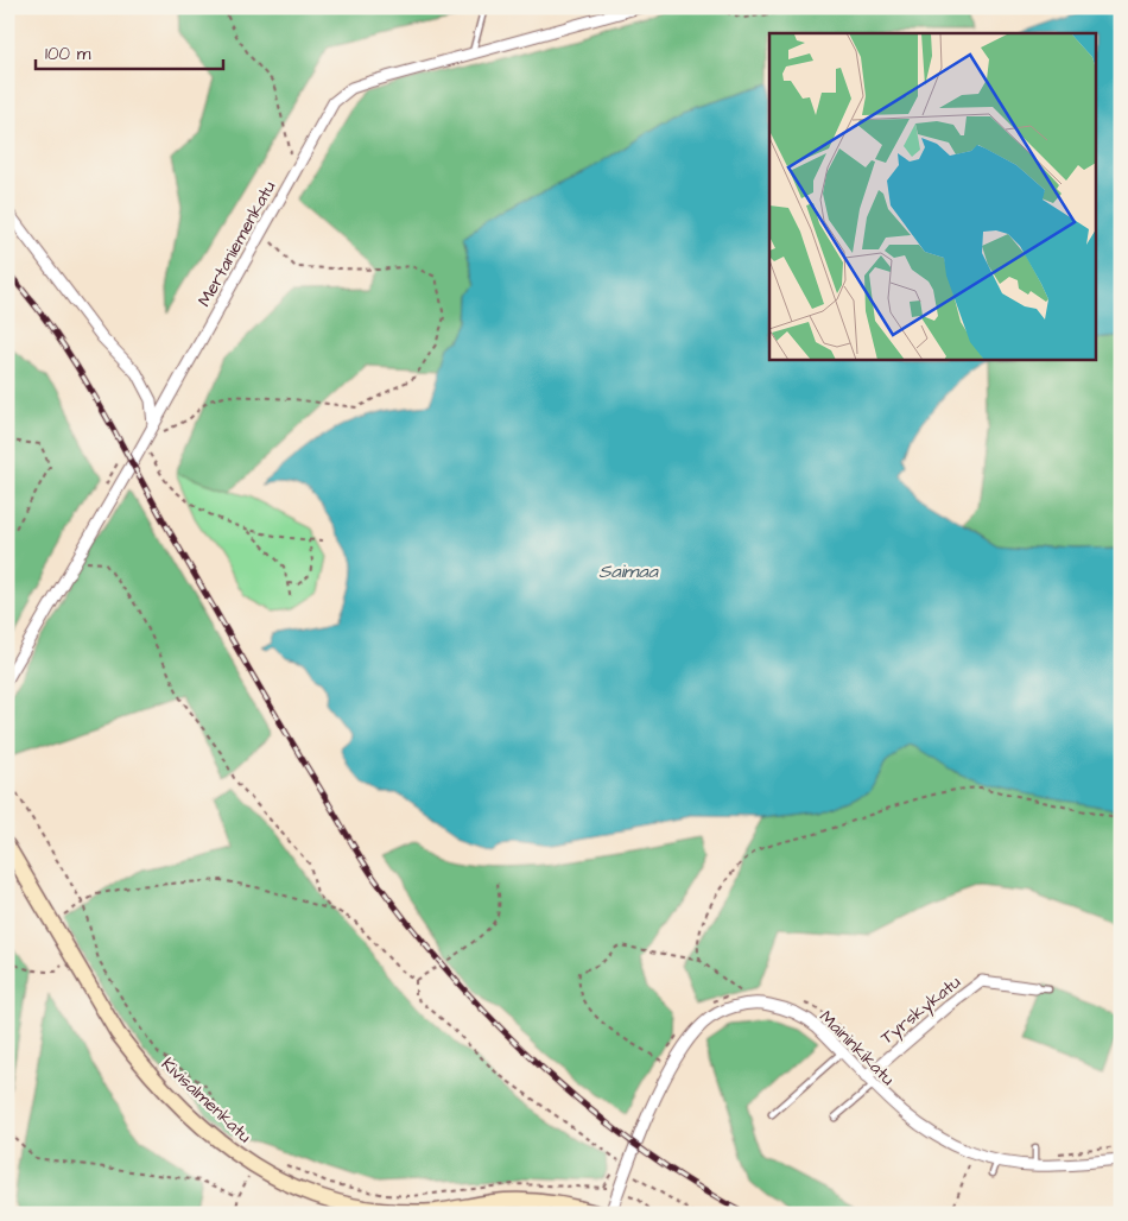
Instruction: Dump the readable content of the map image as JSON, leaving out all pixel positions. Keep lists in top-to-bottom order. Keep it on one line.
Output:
{"streets":{"street":["Mertaniemenkatu","Tyrskykatu","Maininkikatu","Kivisalmenkatu"]},"crossings":[["Tyrskykatu","Maininkikatu"]],"water":["Saimaa"],"scale_bar":"100 m"}
